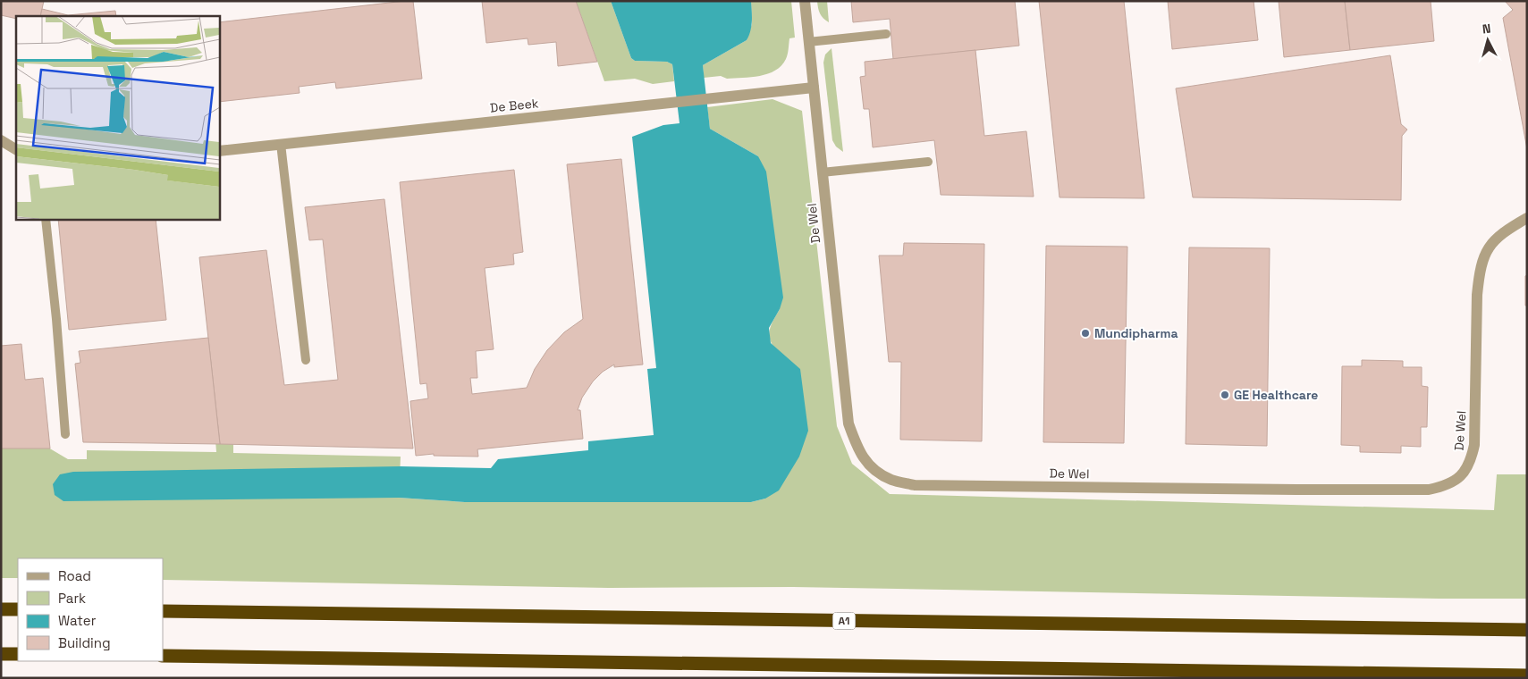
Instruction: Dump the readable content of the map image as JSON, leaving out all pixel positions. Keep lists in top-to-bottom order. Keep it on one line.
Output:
{"streets":{"highway":["A1"],"street":["De Beek","De Wel"]},"crossings":[["De Beek","De Wel"]],"places":["Mundipharma","GE Healthcare"],"legend":["Road","Park","Water","Building"],"north":"top"}
